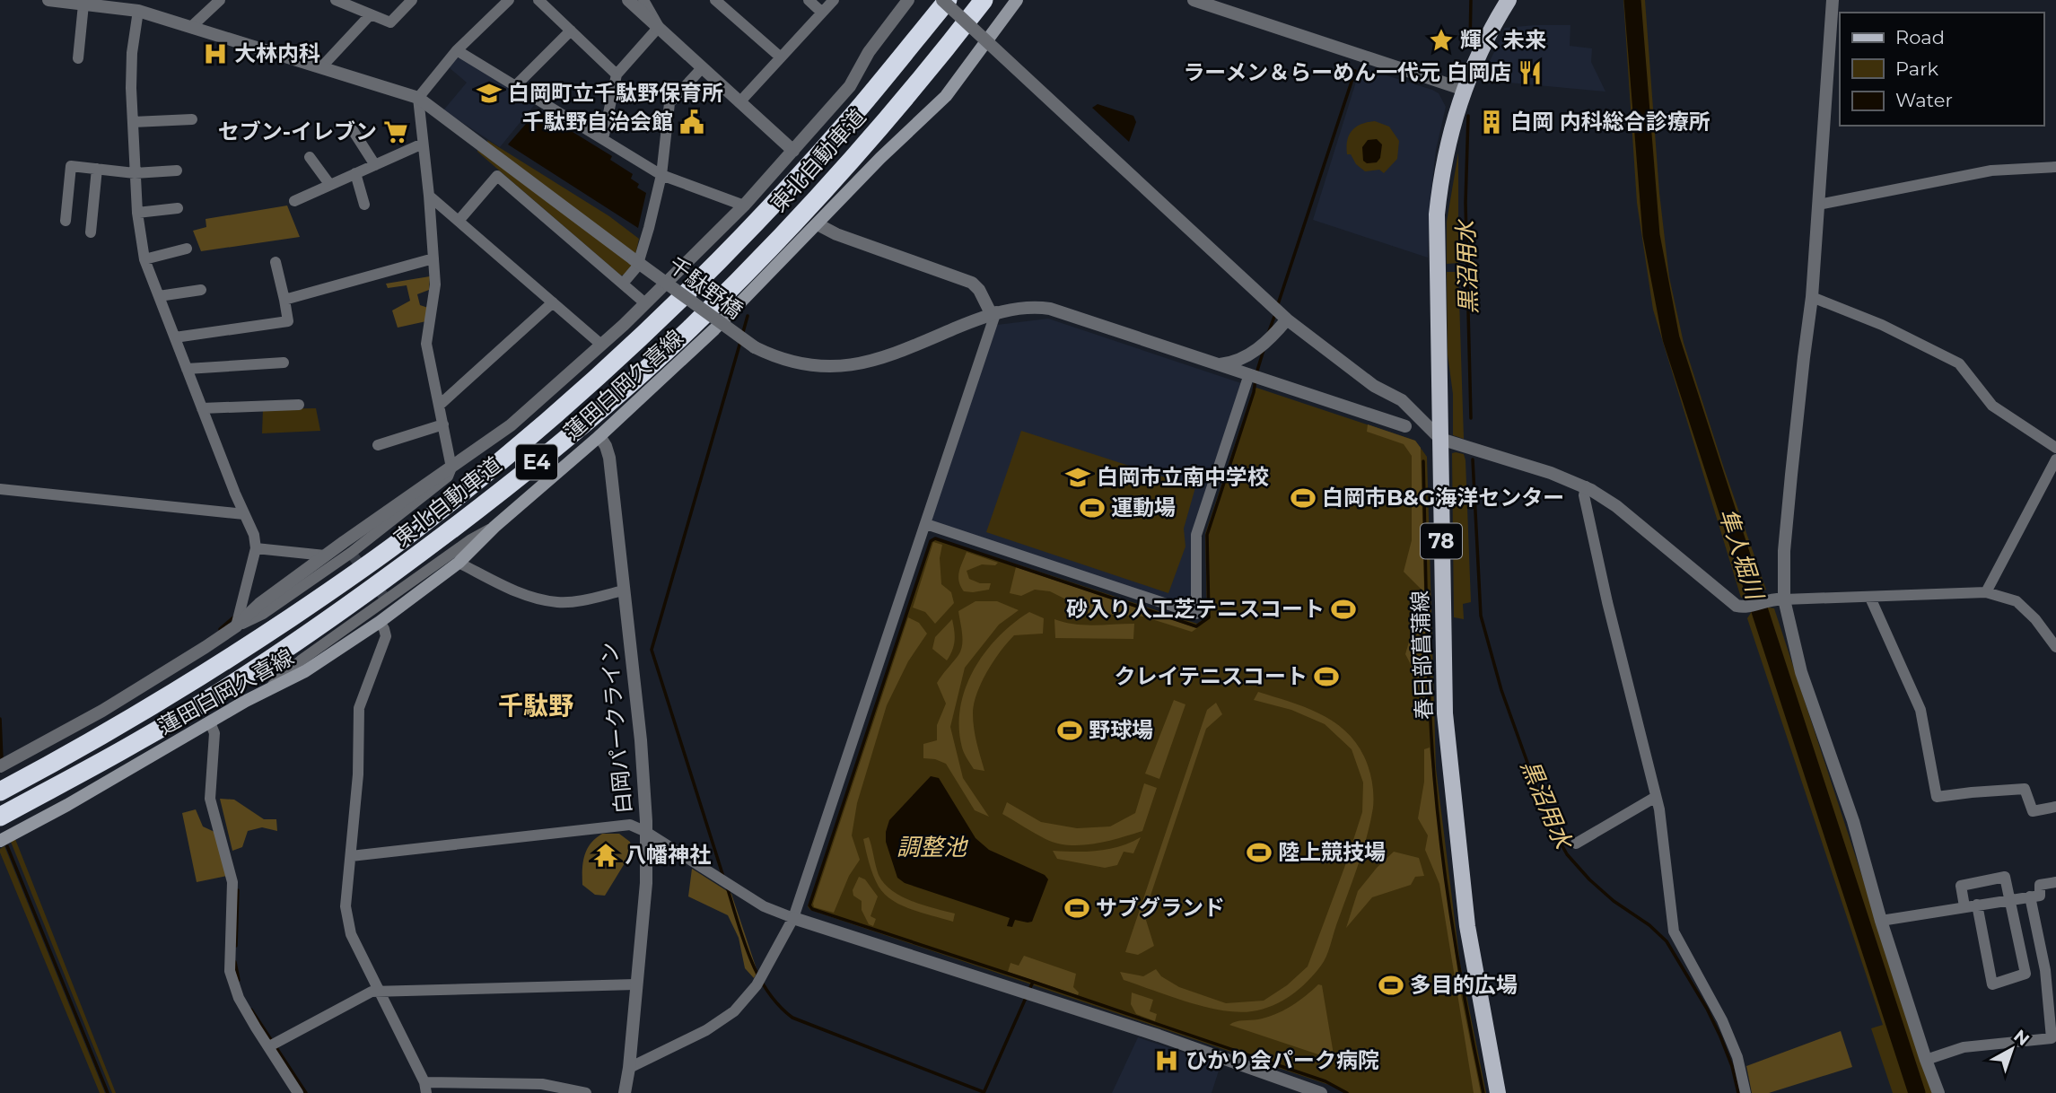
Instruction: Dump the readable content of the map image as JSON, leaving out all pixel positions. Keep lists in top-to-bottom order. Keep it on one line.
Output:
{"streets":{"highway":["東北自動車道","E4"],"main road":["蓮田白岡久喜線","78","春日部菖蒲線"],"street":["千駄野橋","白岡パークライン"]},"crossings":[["蓮田白岡久喜線","白岡パークライン"]],"districts":["千駄野"],"water":["黒沼用水","隼人堀川","調整池"],"places":{"place":["輝く未来"],"hospital":["大林内科","ひかり会パーク病院"],"restaurant":["ラーメン＆らーめん一代元 白岡店"],"school or university":["白岡町立千駄野保育所","白岡市立南中学校"],"public building":["千駄野自治会館"],"building":["白岡 内科総合診療所"],"supermarket":["セブン-イレブン"],"sports":["白岡市B&G海洋センター","運動場","砂入り人工芝テニスコート","クレイテニスコート","野球場","陸上競技場","サブグランド","多目的広場"],"temple":["八幡神社"]},"legend":["Road","Park","Water"],"north":"top right"}
